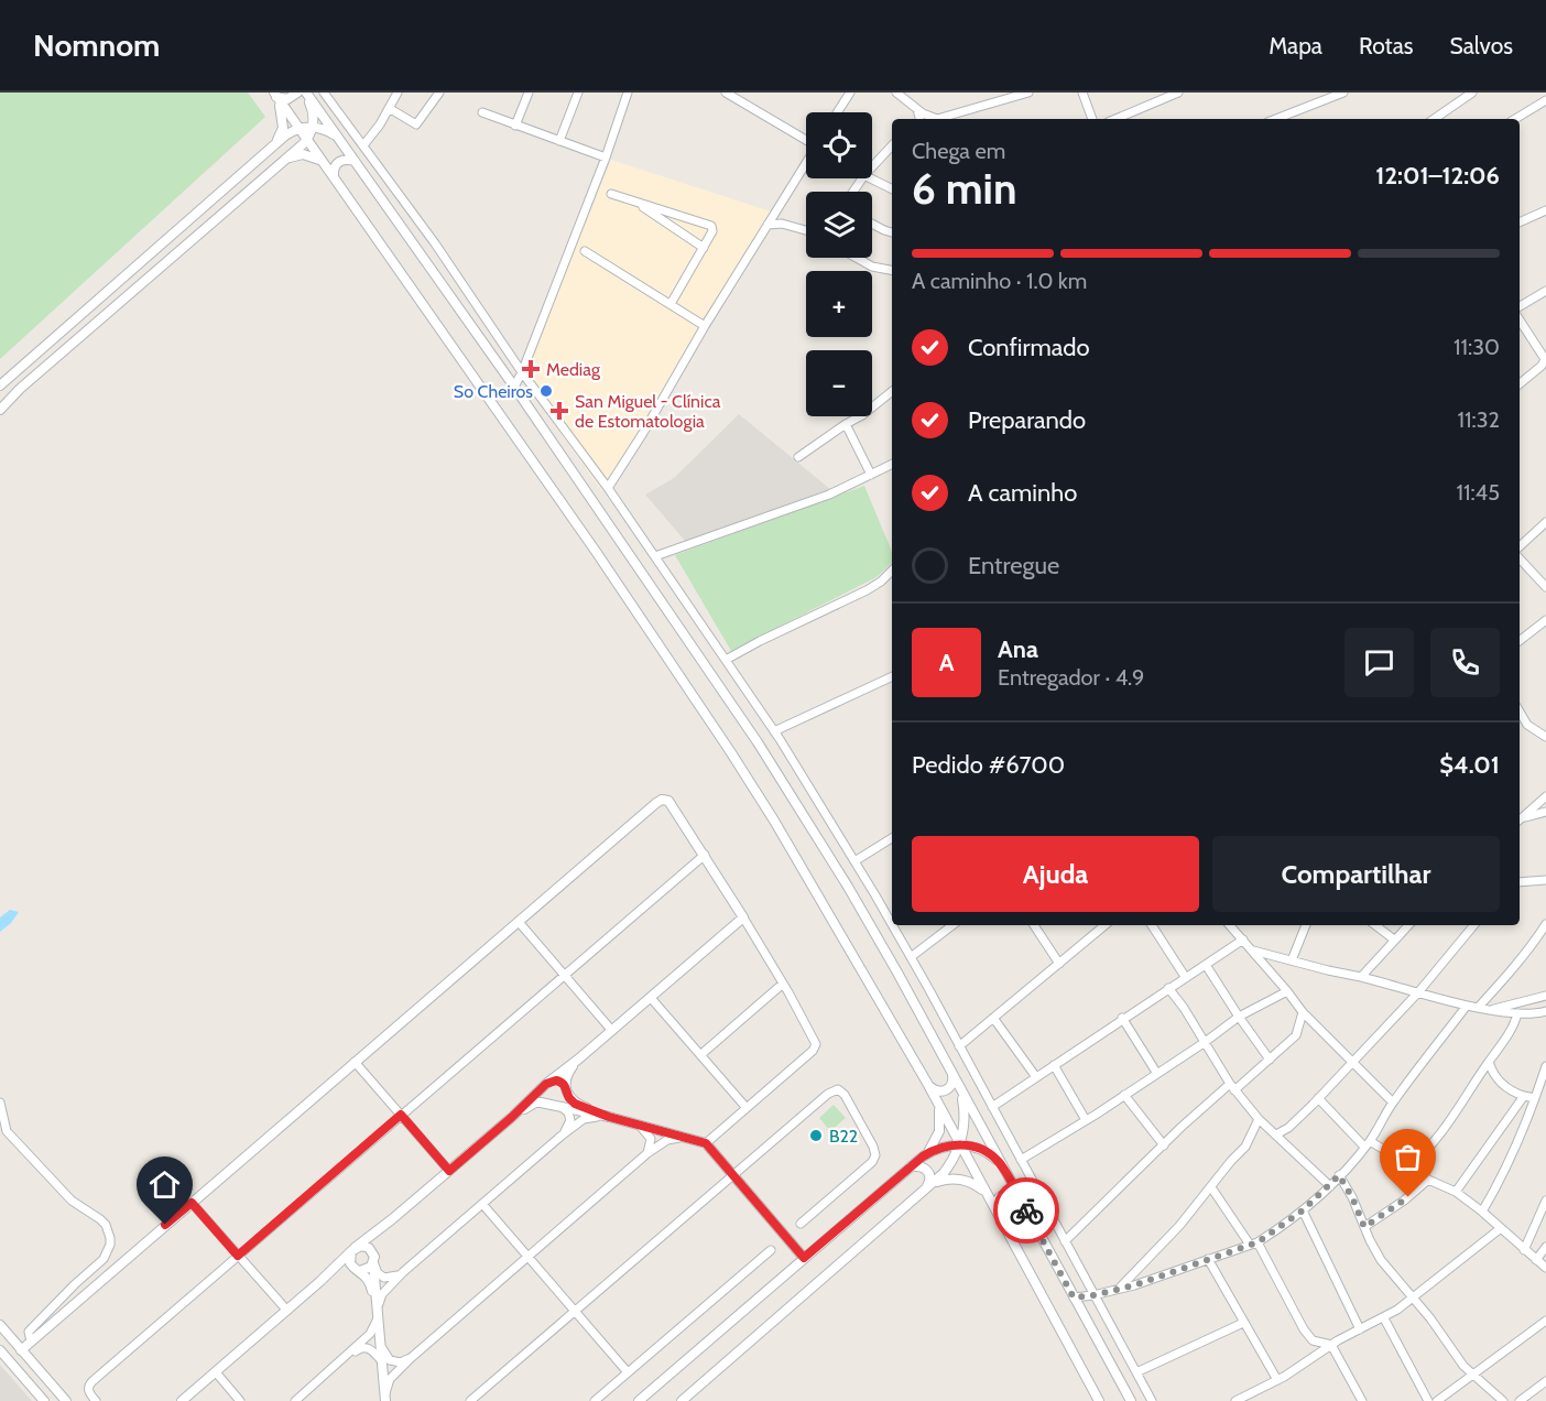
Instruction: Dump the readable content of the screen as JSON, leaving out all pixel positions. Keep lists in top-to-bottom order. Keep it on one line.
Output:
{"places":{"health":["Mediag","San Miguel - Clínica de Estomatologia"],"other":["So Cheiros","B22"]},"page":{"header":"Nomnom","nav":["Mapa","Rotas","Salvos"],"map_buttons":["+","−"],"heading":["6 min","Chega em","12:01–12:06"],"panel":["Ana","Entregador · 4.9","Pedido #6700","$4.01"],"bar":"A caminho · 1.0 km","list":[["Confirmado","11:30"],["Preparando","11:32"],["A caminho","11:45"],"Entregue"],"round":"A","buttons":["Ajuda","Compartilhar"]}}
